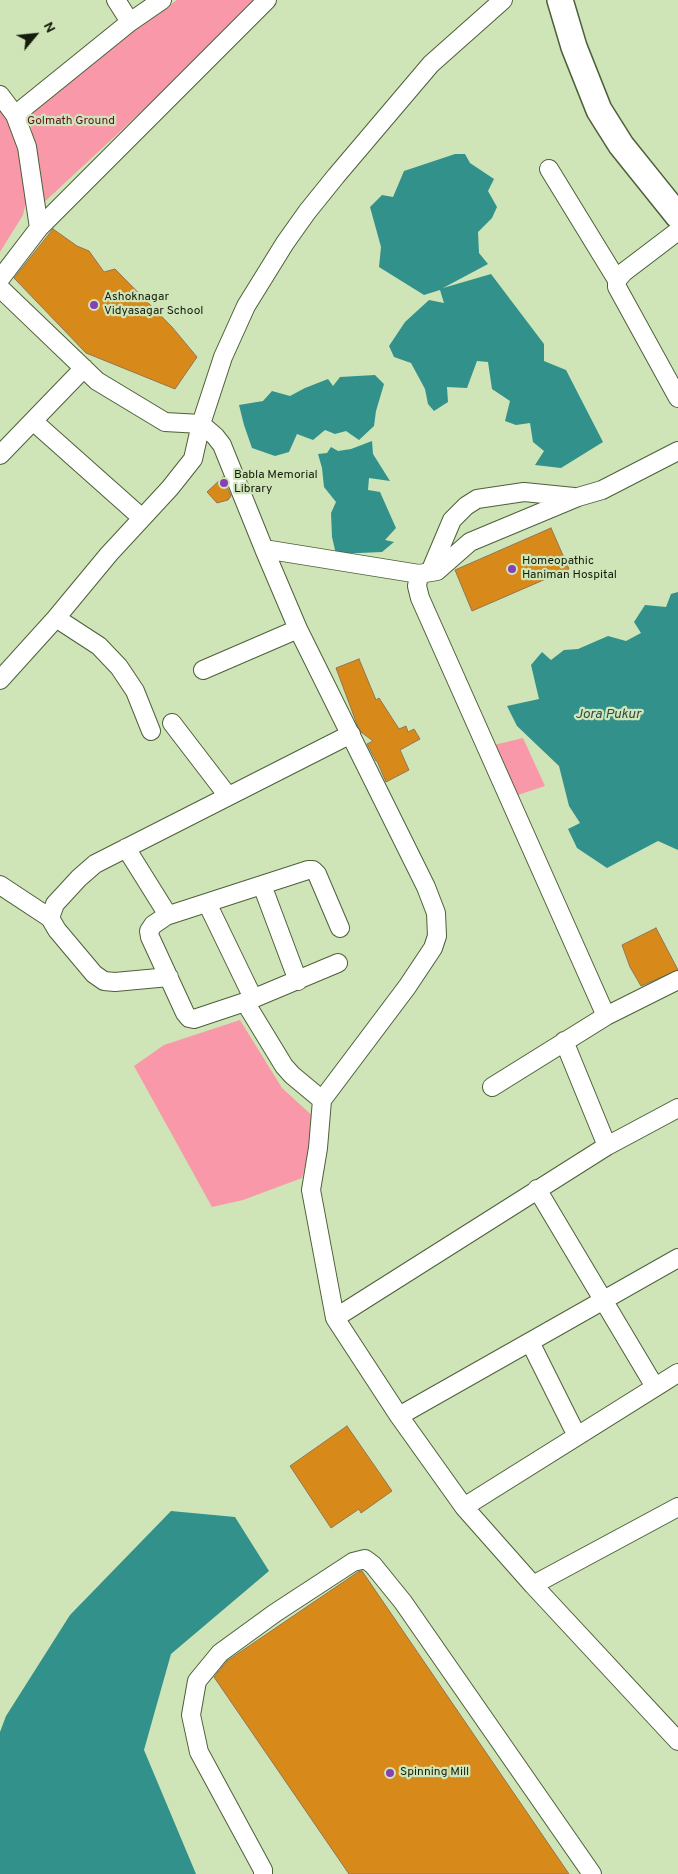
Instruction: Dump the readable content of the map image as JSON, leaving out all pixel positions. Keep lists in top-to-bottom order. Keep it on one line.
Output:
{"water":["Jora Pukur"],"parks":["Golmath Ground"],"places":["Ashoknagar Vidyasagar School","Babla Memorial Library","Homeopathic Haniman Hospital","Spinning Mill"],"north":"top right"}
